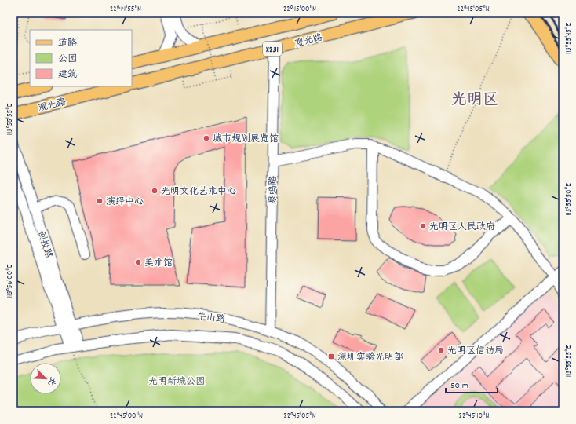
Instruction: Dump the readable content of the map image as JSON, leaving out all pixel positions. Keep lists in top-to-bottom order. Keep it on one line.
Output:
{"streets":{"main road":["观光路","X231"],"street":["泉鸣路","创投路","牛山路"]},"crossings":[["观光路","泉鸣路"],["泉鸣路","牛山路"],["创投路","牛山路"]],"districts":["光明区"],"parks":["光明新城公园"],"places":{"other":["城市规划展览馆","光明文化艺术中心","演绎中心","光明区人民政府","美术馆","光明区信访局"],"transit":["深圳实验光明部"]},"legend":["道路","公园","建筑"],"scale_bar":"50 m","north":"bottom right","coordinates":["22°44'55\"N","22°45'00\"N","22°45'05\"N","113°55'45\"E","113°55'55\"E","113°55'50\"E","113°56'00\"E","22°45'10\"N"]}
